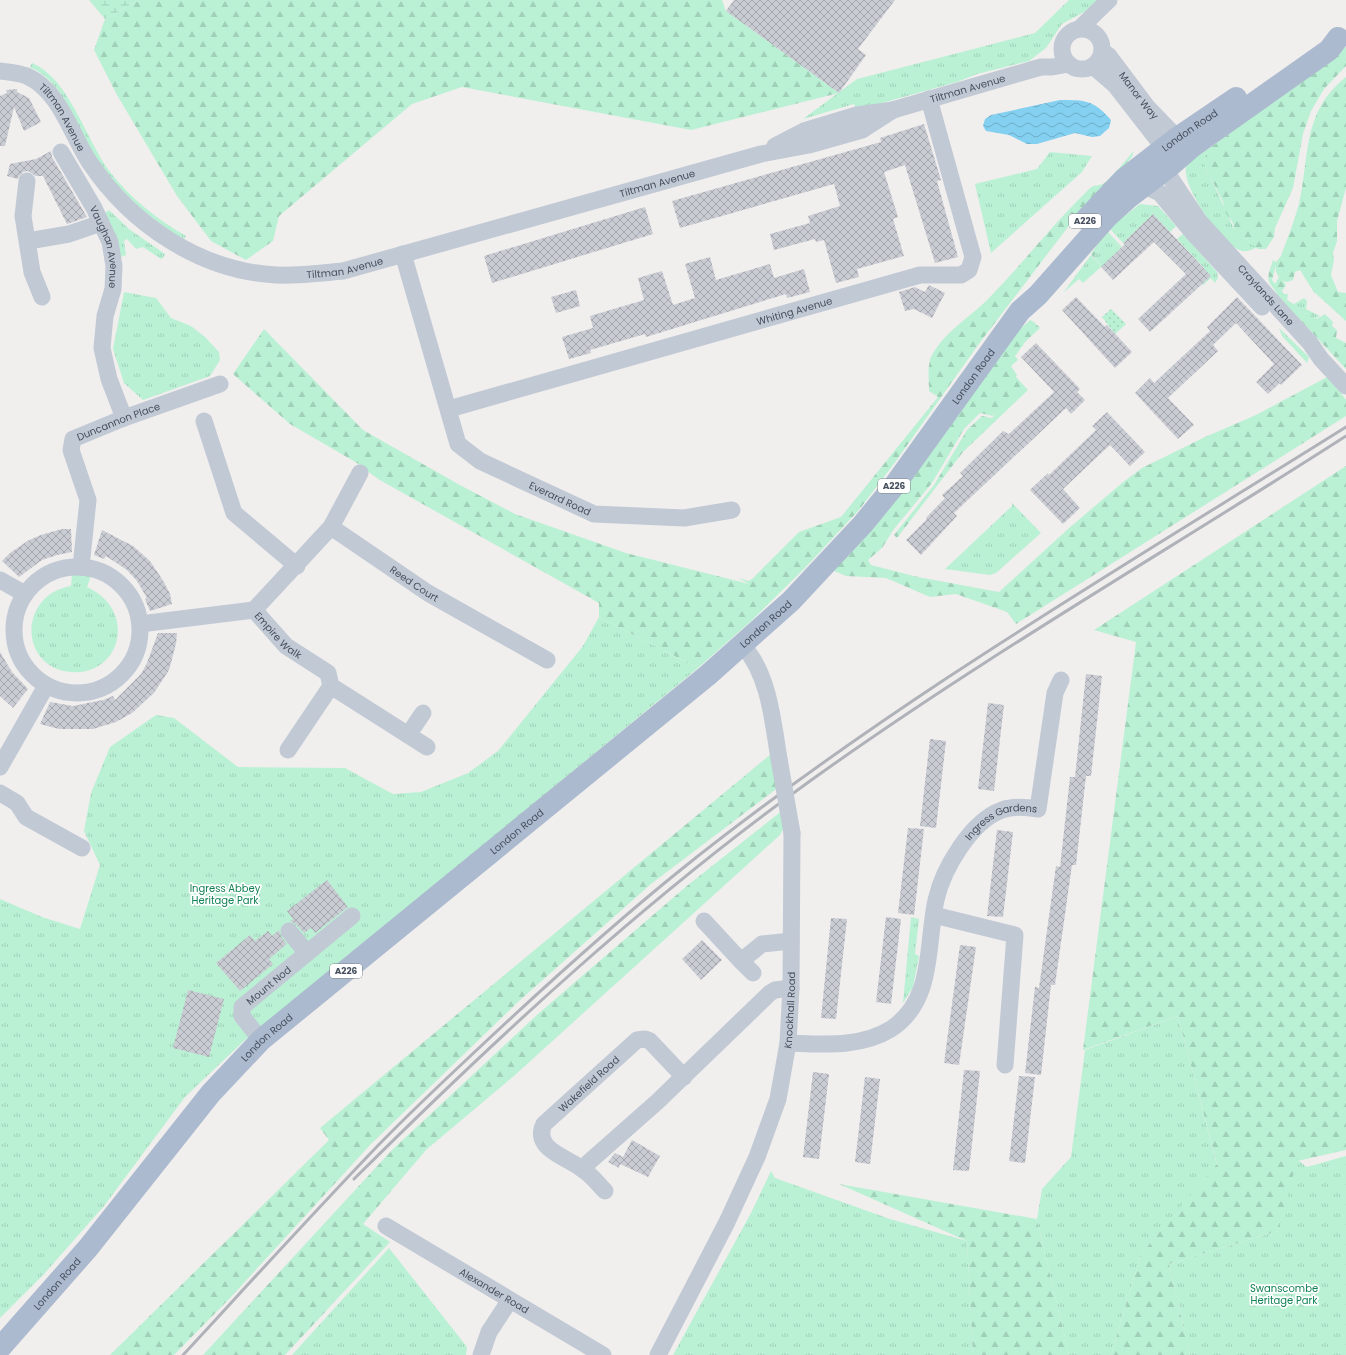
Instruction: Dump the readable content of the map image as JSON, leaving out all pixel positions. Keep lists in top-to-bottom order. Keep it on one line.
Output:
{"streets":{"main road":["London Road","A226"],"street":["Tiltman Avenue","Manor Way","Vaughan Avenue","Craylands Lane","Whiting Avenue","Duncannon Place","Everard Road","Reed Court","Empire Walk","Ingress Gardens","Mount Nod","Knockhall Road","Wakefield Road","Alexander Road"]},"crossings":[["Tiltman Avenue","Manor Way"],["Tiltman Avenue","Whiting Avenue"],["Tiltman Avenue","Everard Road"],["Manor Way","London Road"],["Manor Way","Craylands Lane"],["London Road","Craylands Lane"],["London Road","Mount Nod"],["London Road","Knockhall Road"],["Vaughan Avenue","Duncannon Place"],["Whiting Avenue","Everard Road"],["Duncannon Place","Empire Walk"],["Ingress Gardens","Knockhall Road"]],"parks":["Ingress Abbey Heritage Park","Swanscombe Heritage Park"]}
